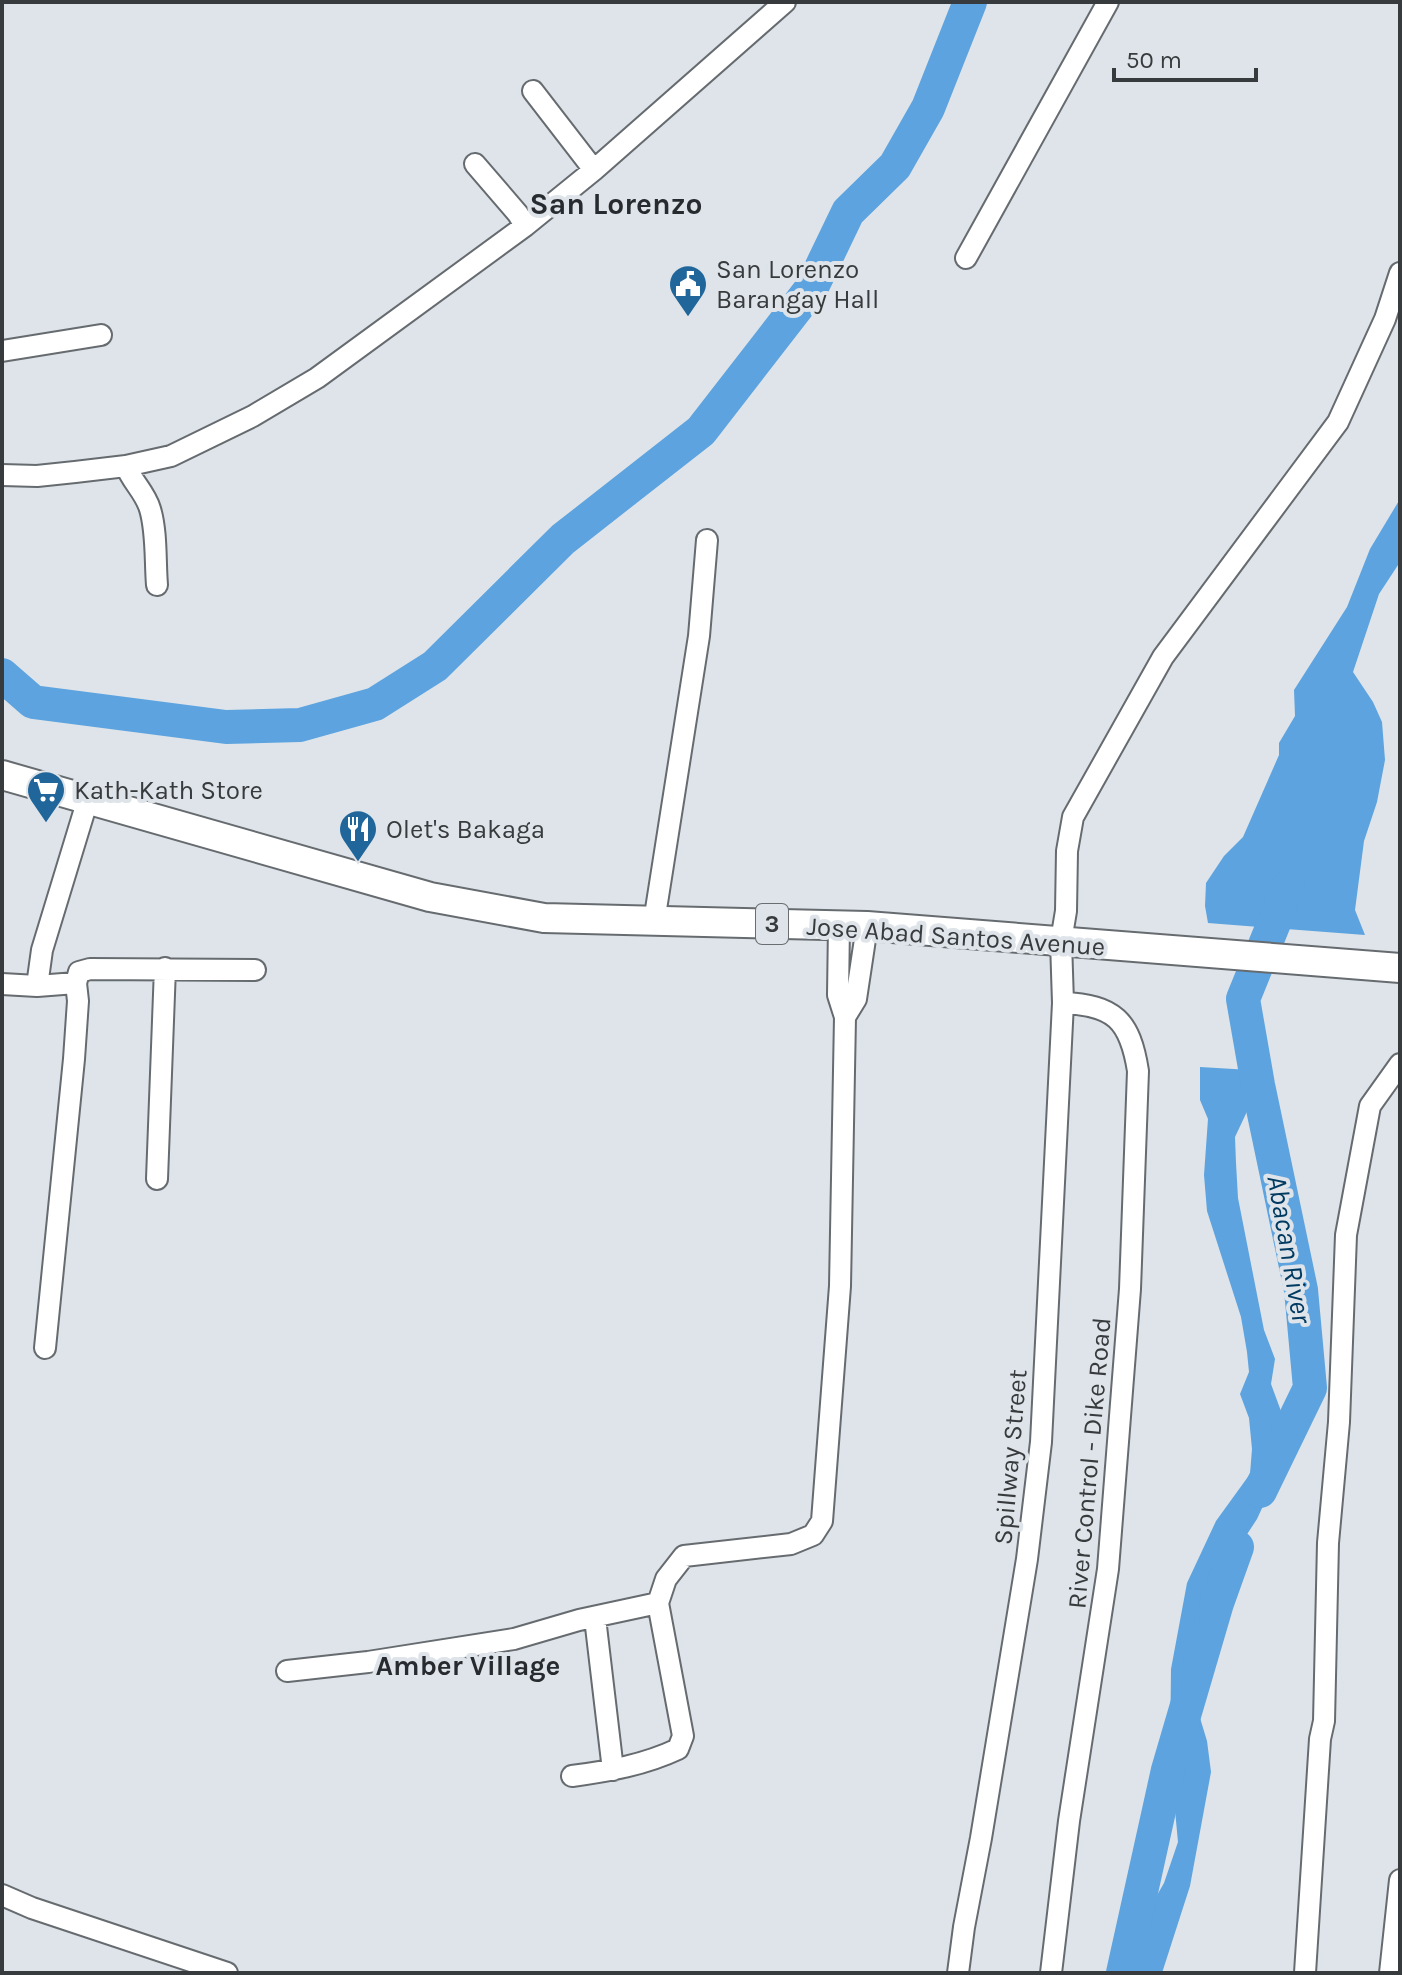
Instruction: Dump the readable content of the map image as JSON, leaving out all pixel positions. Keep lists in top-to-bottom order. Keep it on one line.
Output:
{"streets":{"highway":["3","Jose Abad Santos Avenue"],"street":["Spillway Street","River Control - Dike Road"]},"crossings":[["Jose Abad Santos Avenue","Spillway Street"],["Spillway Street","River Control - Dike Road"]],"districts":["San Lorenzo","Amber Village"],"water":["Abacan River"],"places":{"public building":["San Lorenzo Barangay Hall"],"supermarket":["Kath-Kath Store"],"restaurant":["Olet's Bakaga"]},"scale_bar":"50 m"}
